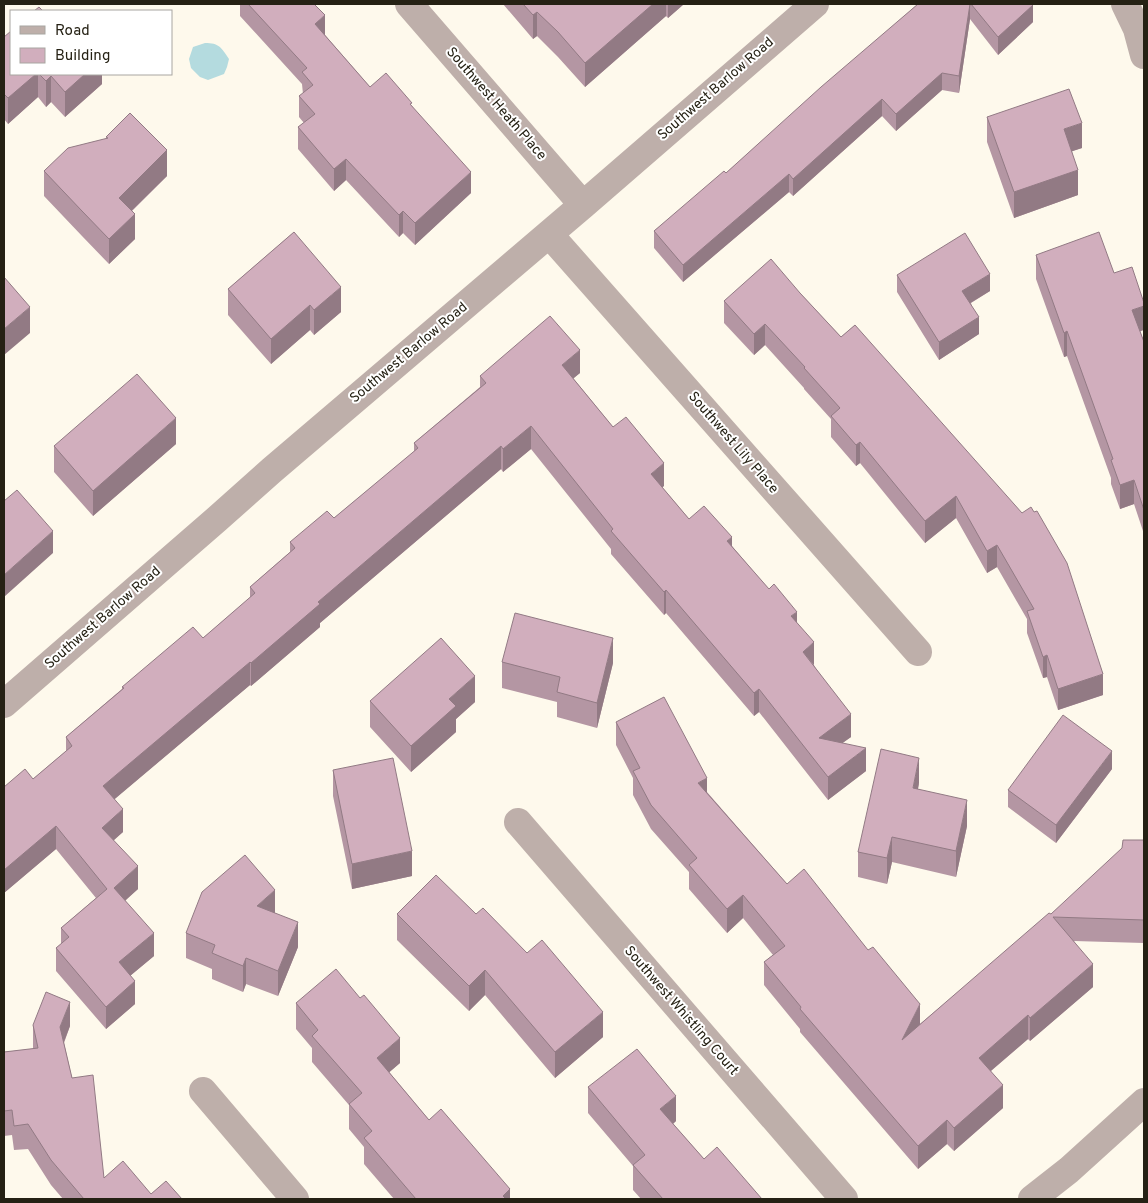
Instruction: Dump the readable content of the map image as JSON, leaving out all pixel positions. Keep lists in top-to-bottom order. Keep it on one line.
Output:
{"streets":{"street":["Southwest Barlow Road","Southwest Heath Place","Southwest Lily Place","Southwest Whistling Court"]},"crossings":[["Southwest Barlow Road","Southwest Heath Place"],["Southwest Barlow Road","Southwest Lily Place"]],"legend":["Road","Building"]}
